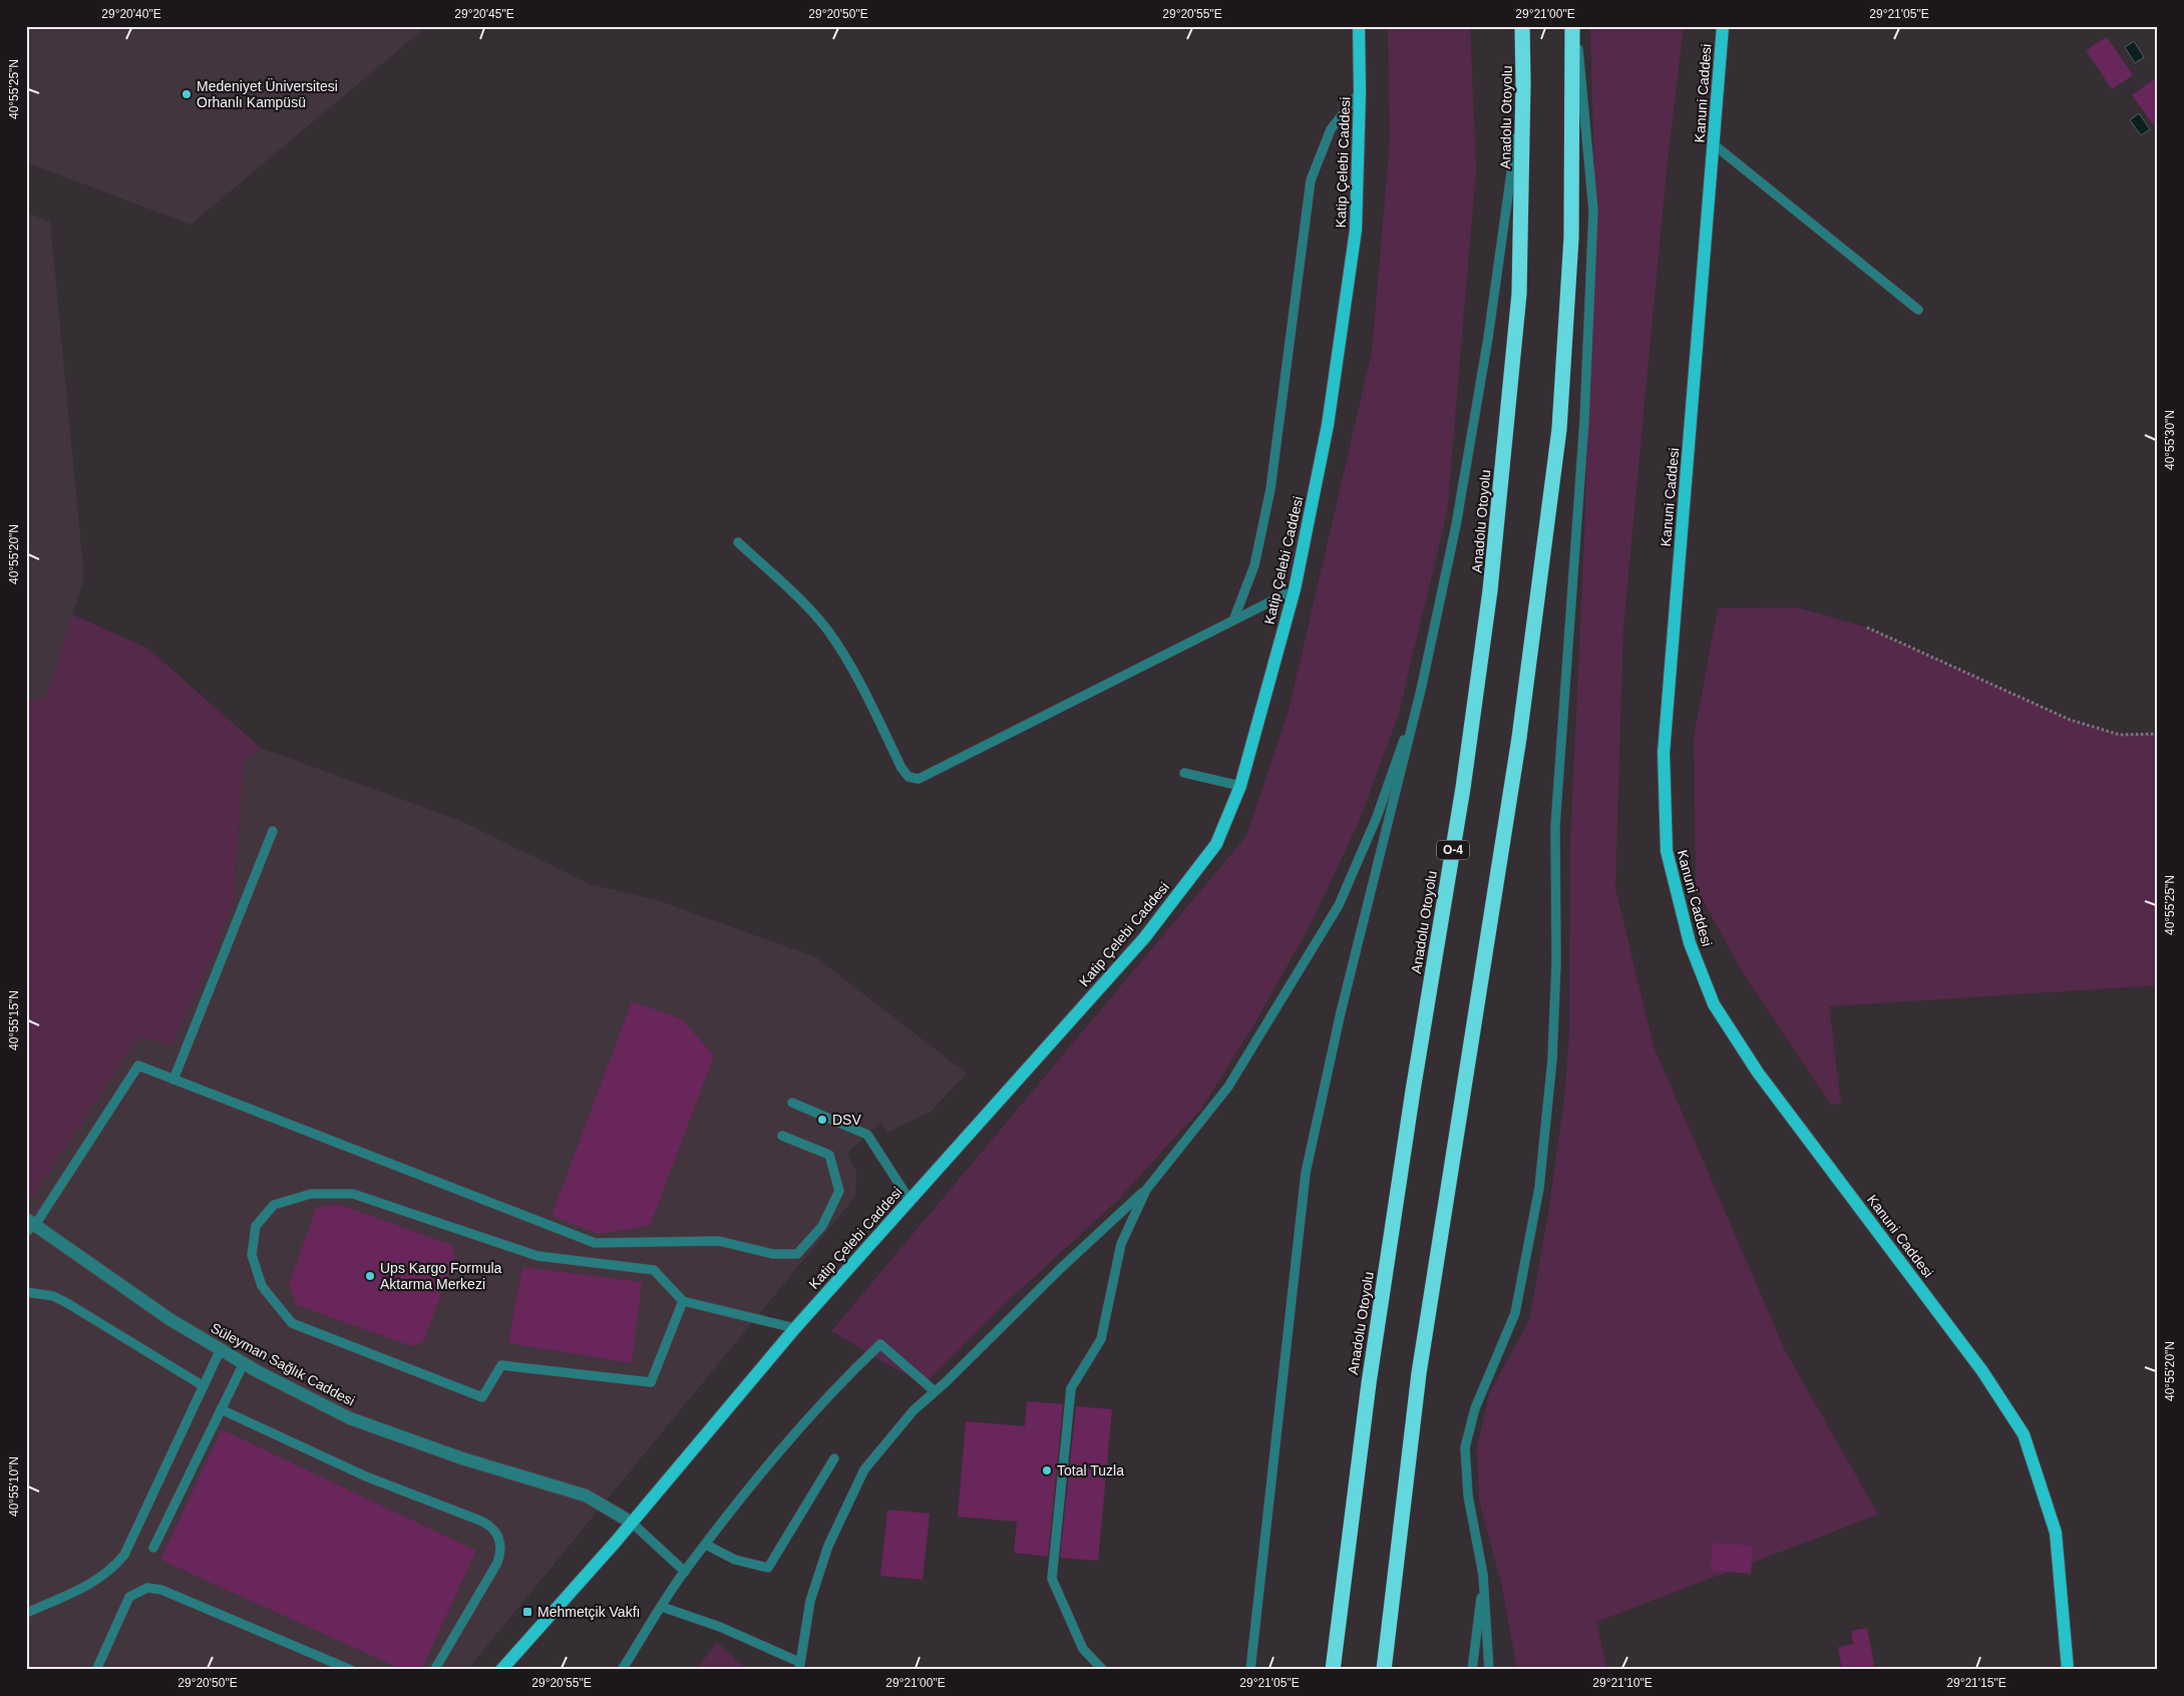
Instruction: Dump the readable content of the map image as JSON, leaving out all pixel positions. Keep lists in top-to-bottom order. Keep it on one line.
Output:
{"streets":{"highway":["Anadolu Otoyolu","O-4"],"main road":["Kanuni Caddesi","Katip Çelebi Caddesi"],"street":["Süleyman Sağlık Caddesi"]},"crossings":[["Katip Çelebi Caddesi","Süleyman Sağlık Caddesi"]],"places":{"other":["Medeniyet Üniversitesi Orhanlı Kampüsü","DSV","Ups Kargo Formula Aktarma Merkezi","Total Tuzla"],"transit":["Mehmetçik Vakfı"]},"coordinates":["29°20'40\"E","29°20'45\"E","29°20'50\"E","29°20'55\"E","29°21'00\"E","29°21'05\"E","40°55'25\"N","40°55'30\"N","40°55'20\"N","40°55'15\"N","40°55'10\"N","29°21'10\"E","29°21'15\"E"]}
